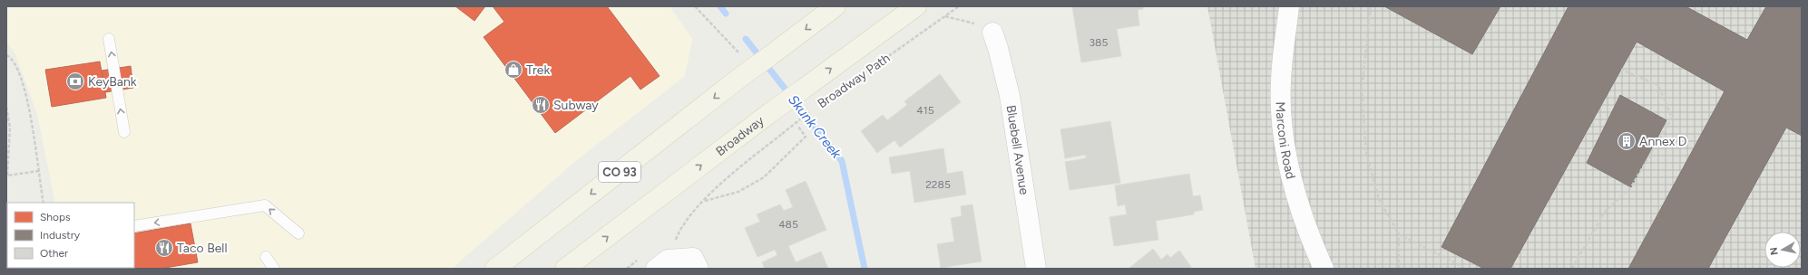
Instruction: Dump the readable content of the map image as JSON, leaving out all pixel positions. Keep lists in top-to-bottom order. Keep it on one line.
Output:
{"streets":{"main road":["Broadway","CO 93"],"street":["Marconi Road","Bluebell Avenue"],"path":["Broadway Path"]},"water":["Skunk Creek"],"places":{"shop":["Trek"],"bank":["KeyBank"],"restaurant":["Subway","Taco Bell"],"building":["Annex D"]},"house_numbers":["385","415","2285","485"],"legend":["Shops","Industry","Other"],"north":"left"}
